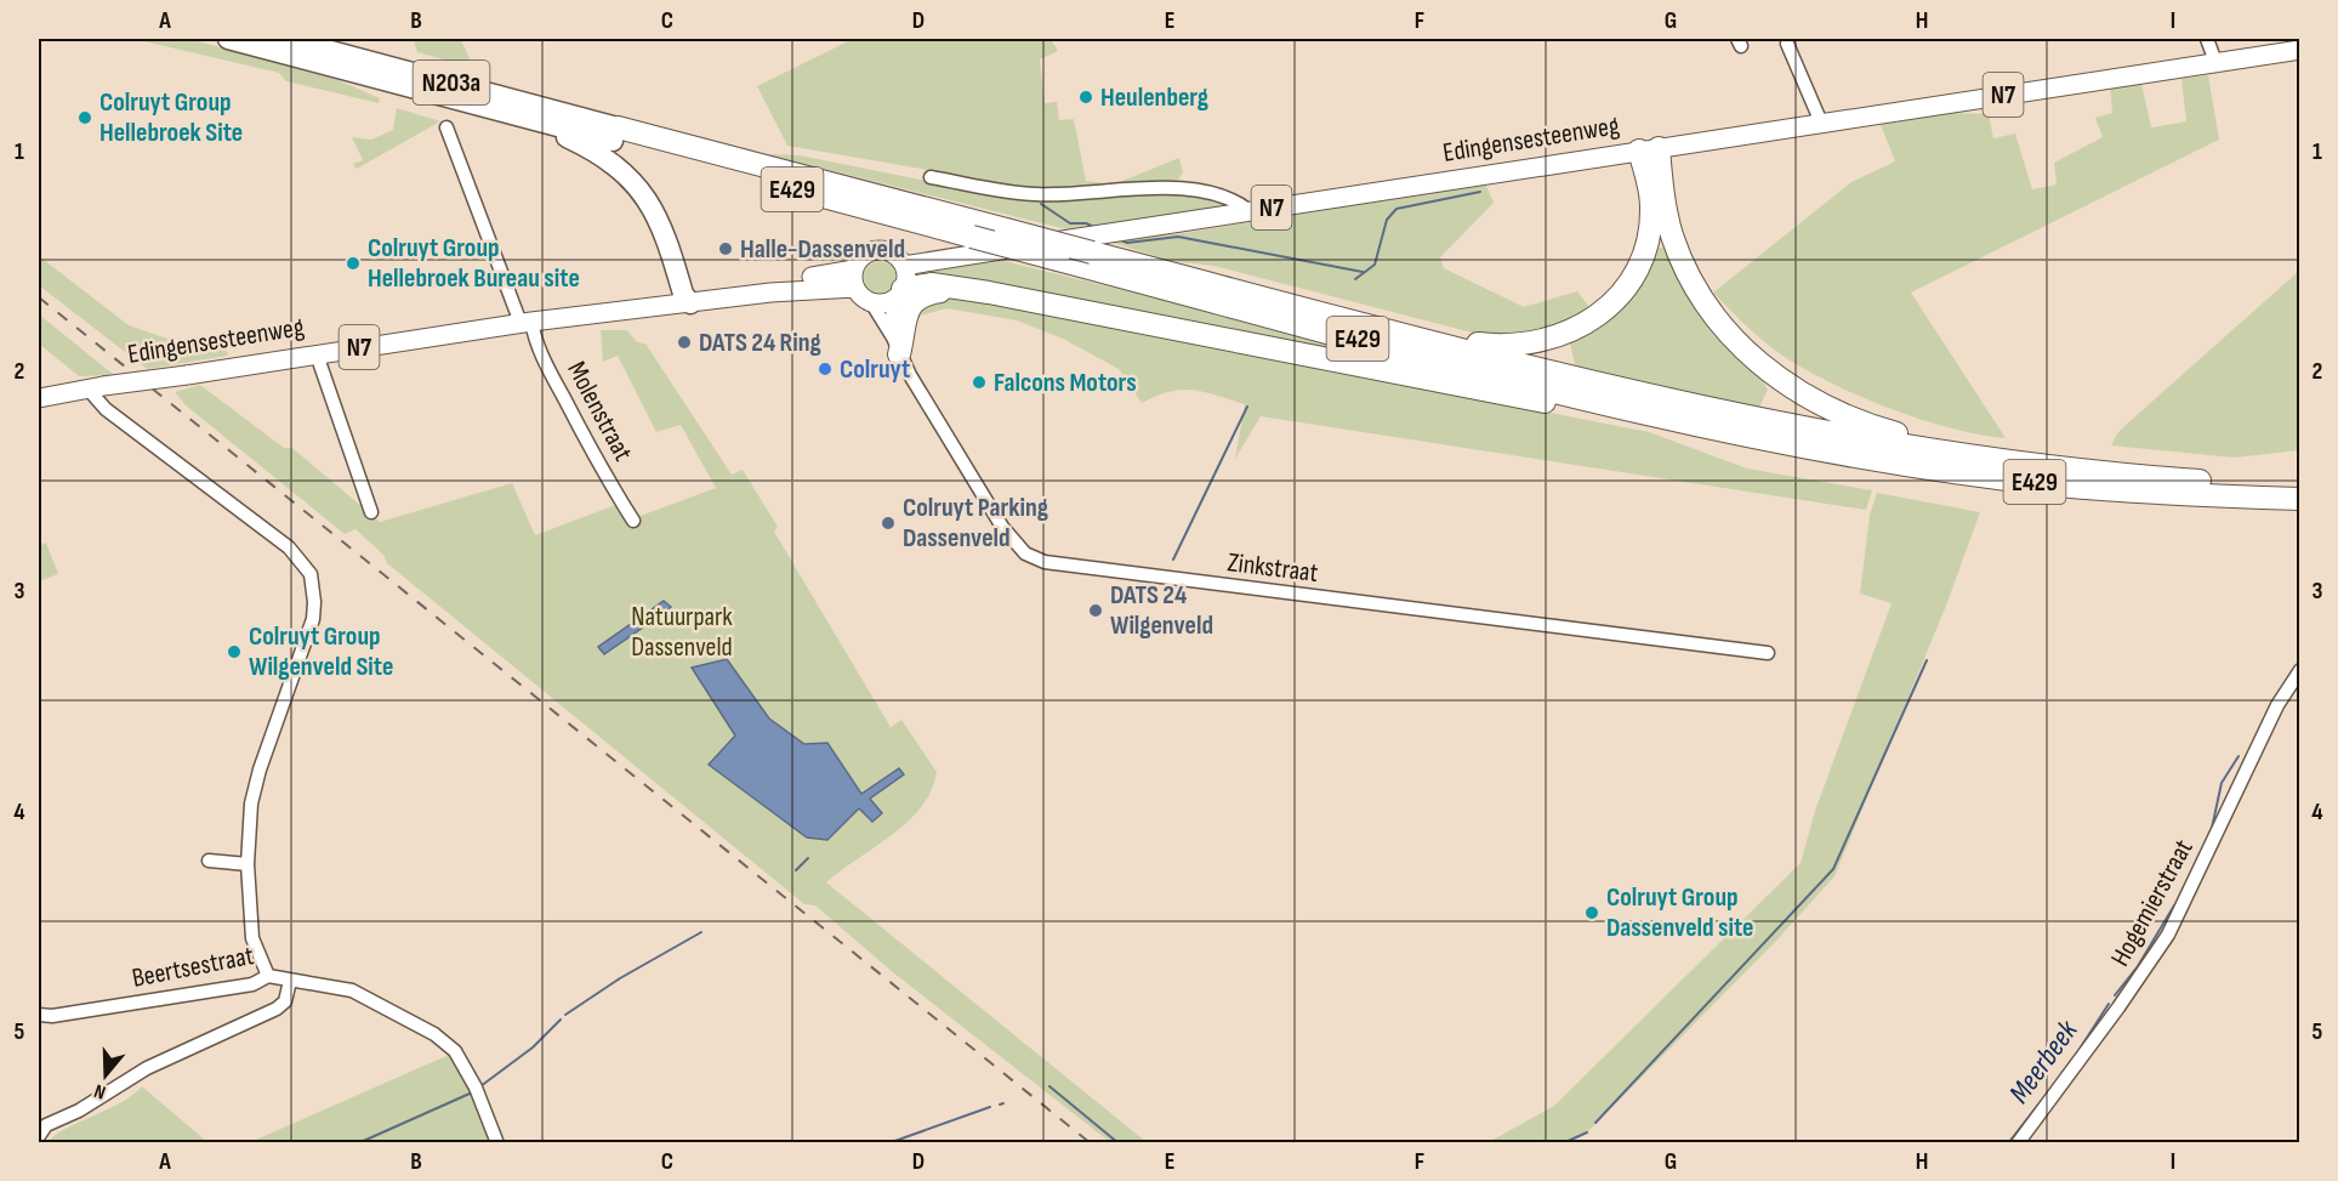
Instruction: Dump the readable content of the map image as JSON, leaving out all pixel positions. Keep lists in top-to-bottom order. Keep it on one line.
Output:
{"streets":{"highway":["N203a","E429"],"main road":["N7","Edingensesteenweg"],"street":["Molenstraat","Zinkstraat","Hogemierstraat","Beertsestraat"]},"crossings":[["N203a","E429"],["N7","Edingensesteenweg"],["N7","Zinkstraat"],["Edingensesteenweg","Molenstraat"],["Edingensesteenweg","Zinkstraat"]],"water":["Meerbeek"],"parks":["Natuurpark Dassenveld"],"places":["Heulenberg","Colruyt Group Hellebroek Site","Halle-Dassenveld","Colruyt Group Hellebroek Bureau site","DATS 24 Ring","Colruyt","Falcons Motors","Colruyt Parking Dassenveld","DATS 24 Wilgenveld","Colruyt Group Wilgenveld Site","Colruyt Group Dassenveld site"],"north":"bottom","grid":{"columns":["A","B","C","D","E","F","G","H","I"],"rows":["1","2","3","4","5"]}}
